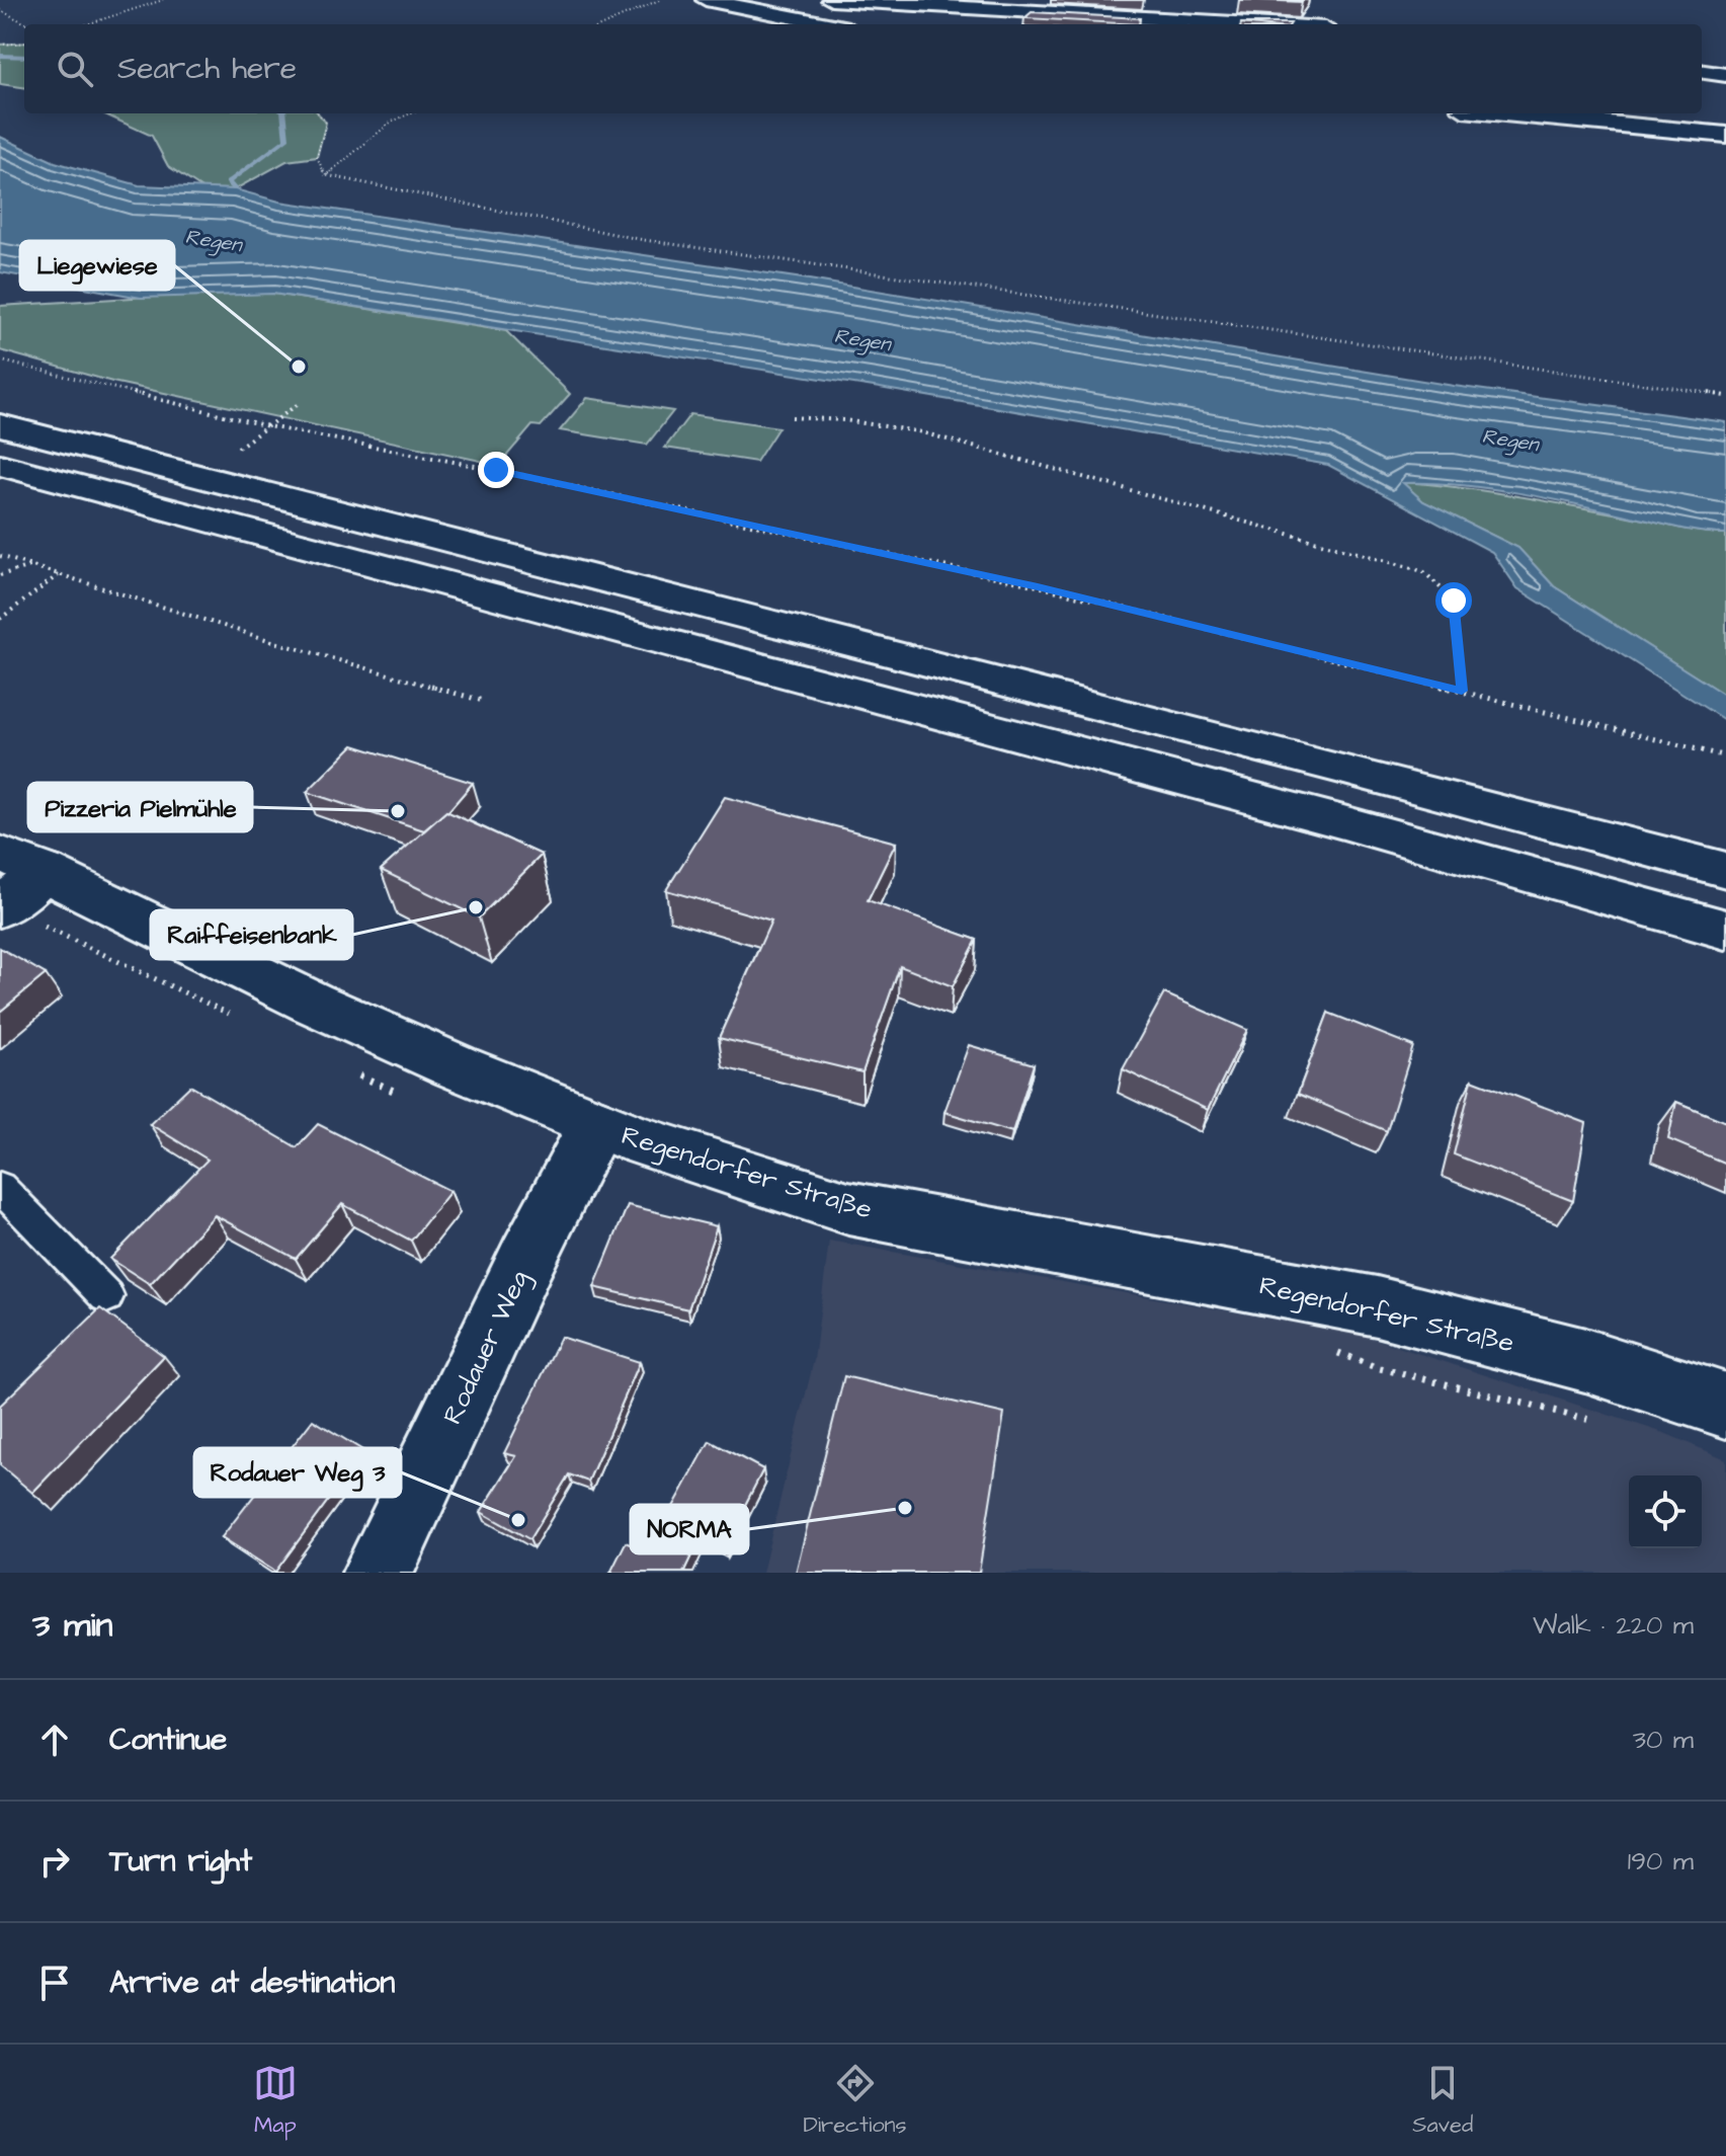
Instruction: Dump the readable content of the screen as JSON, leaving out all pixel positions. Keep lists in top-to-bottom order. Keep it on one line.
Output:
{"streets":{"main road":["Regendorfer Straße","Rodauer Weg"]},"crossings":[["Regendorfer Straße","Rodauer Weg"]],"water":["Regen"],"places":["Liegewiese","Pizzeria Pielmühle","Raiffeisenbank","NORMA","Rodauer Weg 3"],"page":{"search":"Search here","heading":["3 min","Walk · 220 m"],"list":[["Continue","30 m"],["Turn right","190 m"],"Arrive at destination"],"nav":["Map","Directions","Saved"]}}
